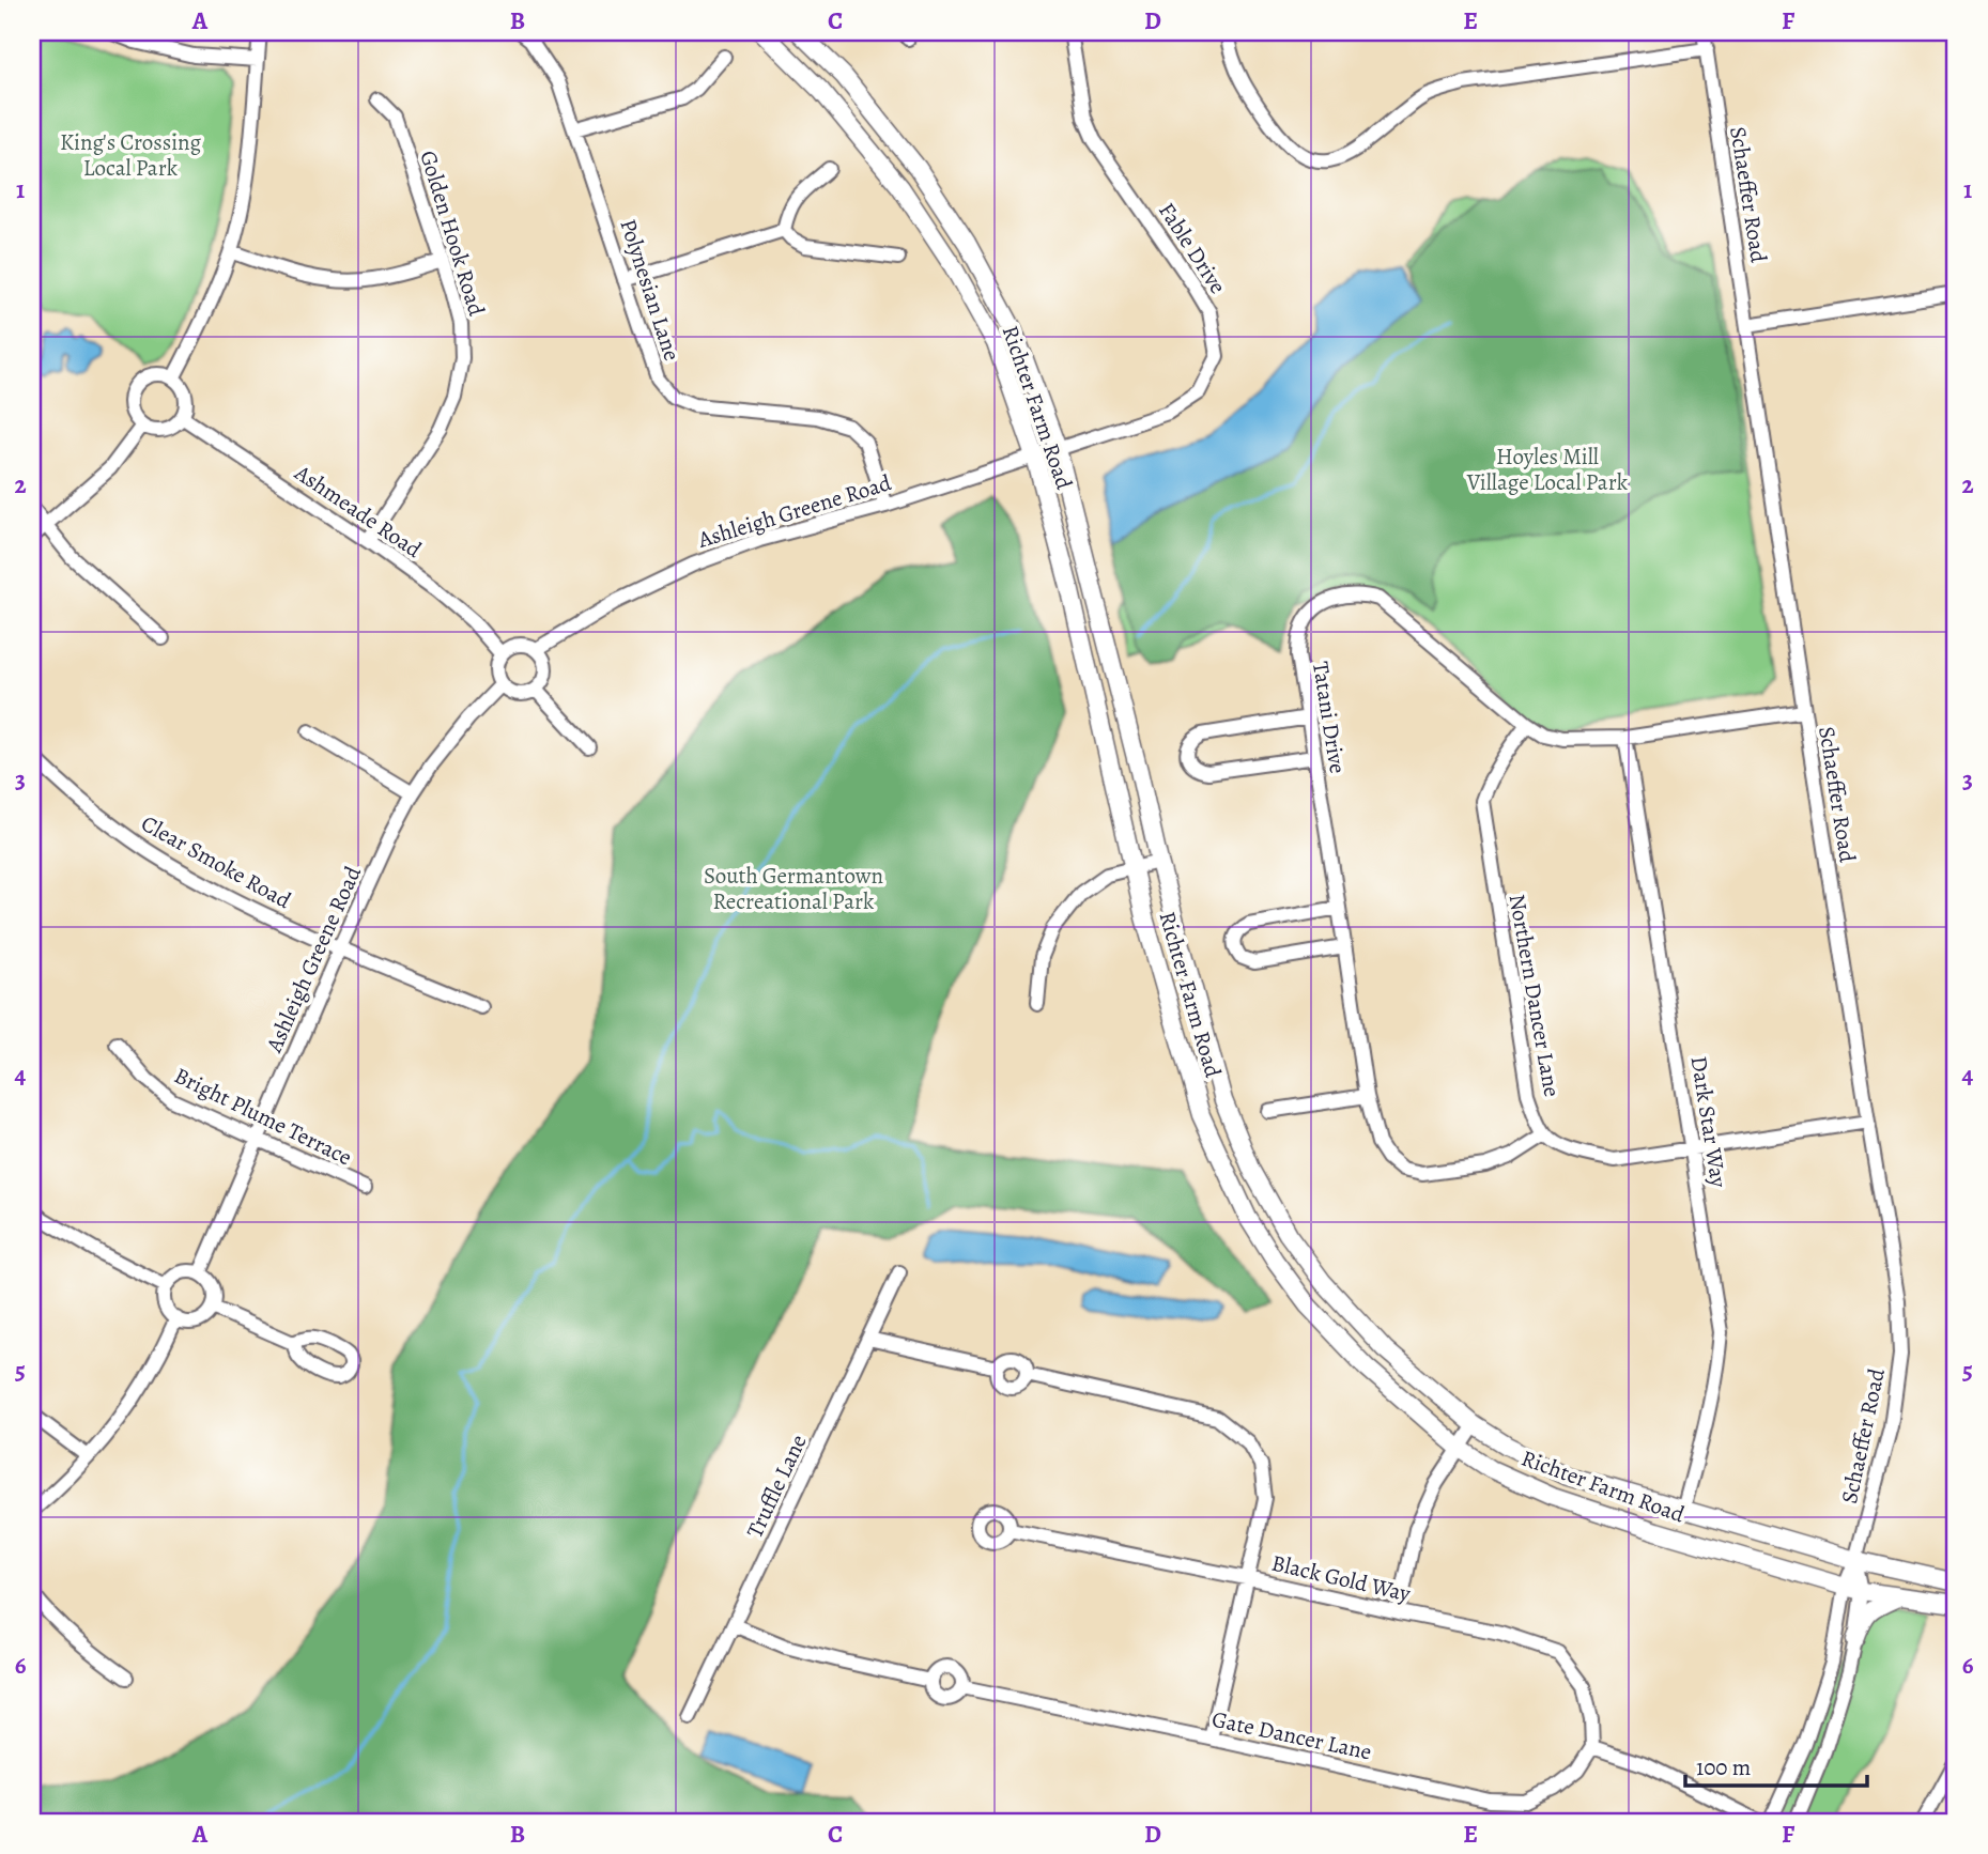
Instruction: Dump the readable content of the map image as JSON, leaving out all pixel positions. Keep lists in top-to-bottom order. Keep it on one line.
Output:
{"streets":{"main road":["Richter Farm Road"],"street":["Schaeffer Road","Golden Hook Road","Fable Drive","Polynesian Lane","Ashmeade Road","Ashleigh Greene Road","Tatani Drive","Clear Smoke Road","Northern Dancer Lane","Bright Plume Terrace","Dark Star Way","Truffle Lane","Black Gold Way","Gate Dancer Lane"]},"crossings":[["Schaeffer Road","Richter Farm Road"],["Schaeffer Road","Tatani Drive"],["Golden Hook Road","Ashmeade Road"],["Fable Drive","Richter Farm Road"],["Fable Drive","Ashleigh Greene Road"],["Polynesian Lane","Ashleigh Greene Road"],["Richter Farm Road","Ashleigh Greene Road"],["Richter Farm Road","Dark Star Way"],["Ashmeade Road","Ashleigh Greene Road"],["Ashleigh Greene Road","Clear Smoke Road"],["Ashleigh Greene Road","Bright Plume Terrace"],["Tatani Drive","Northern Dancer Lane"],["Tatani Drive","Dark Star Way"],["Truffle Lane","Gate Dancer Lane"],["Black Gold Way","Gate Dancer Lane"]],"parks":["King's Crossing Local Park","Hoyles Mill Village Local Park","South Germantown Recreational Park"],"scale_bar":"100 m","grid":{"columns":["A","B","C","D","E","F"],"rows":["1","2","3","4","5","6"]}}
